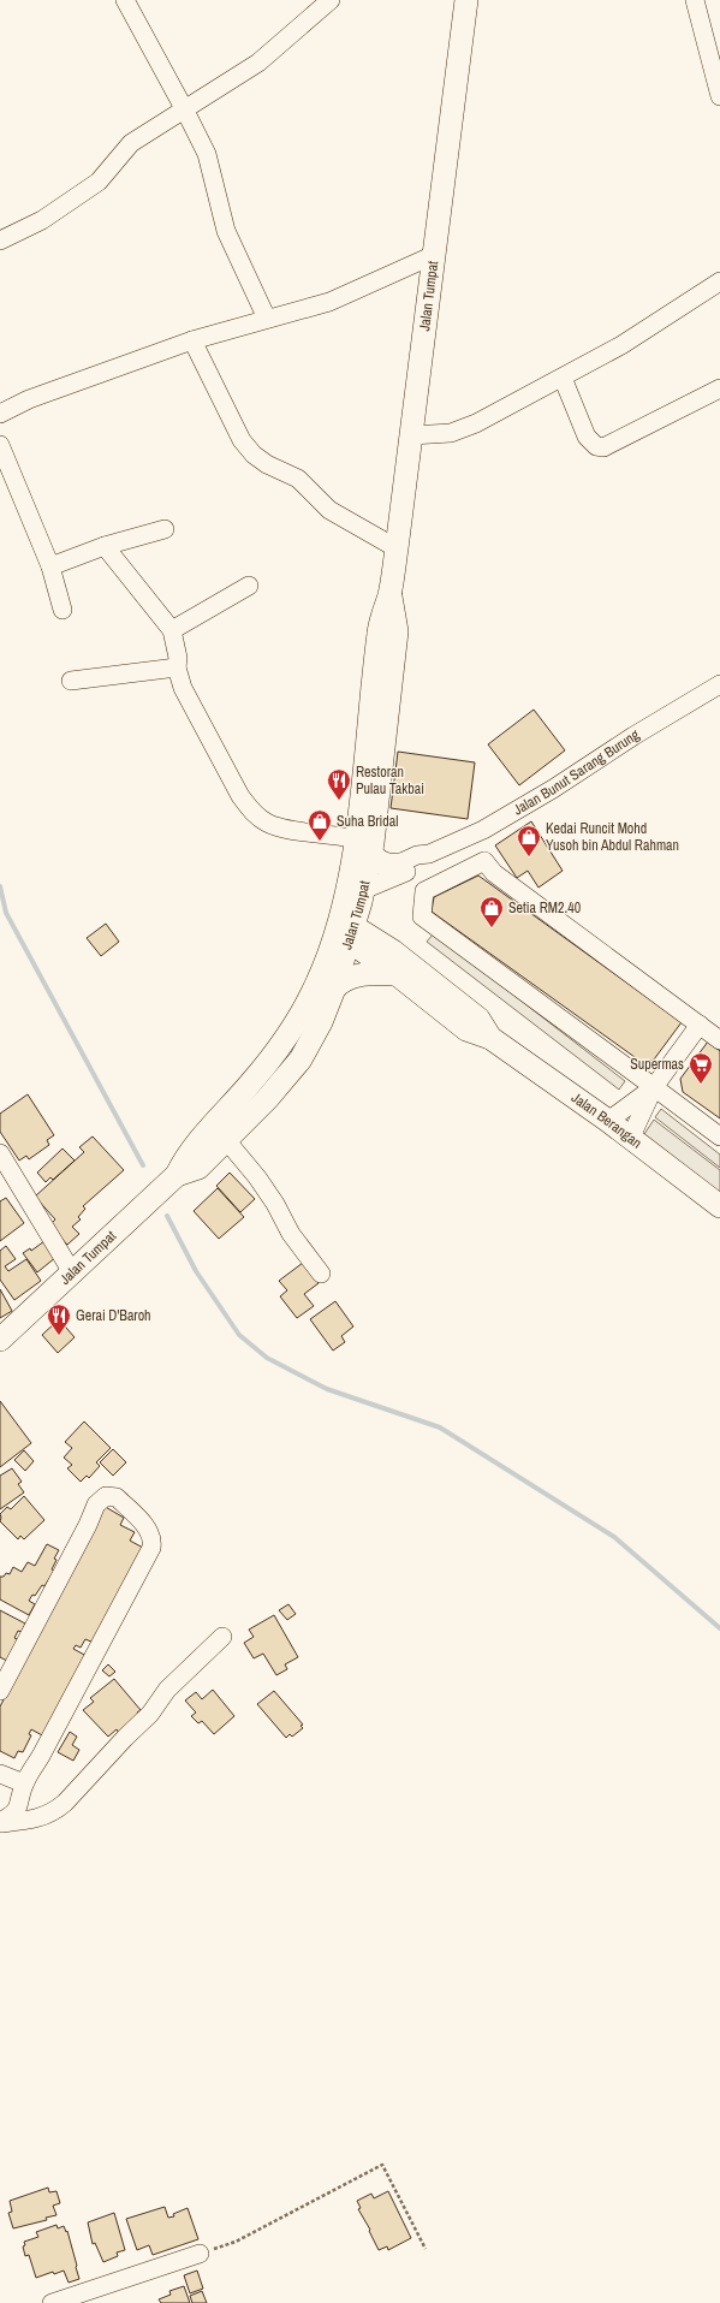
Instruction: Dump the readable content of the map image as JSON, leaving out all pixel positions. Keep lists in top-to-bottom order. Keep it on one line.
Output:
{"streets":{"main road":["Jalan Tumpat","Jalan Berangan"],"street":["Jalan Bunut Sarang Burung"]},"crossings":[["Jalan Tumpat","Jalan Bunut Sarang Burung"],["Jalan Tumpat","Jalan Berangan"]],"places":{"restaurant":["Restoran Pulau Takbai","Gerai D'Baroh"],"shop":["Suha Bridal","Kedai Runcit Mohd Yusoh bin Abdul Rahman","Setia RM2.40"],"supermarket":["Supermas"]}}
